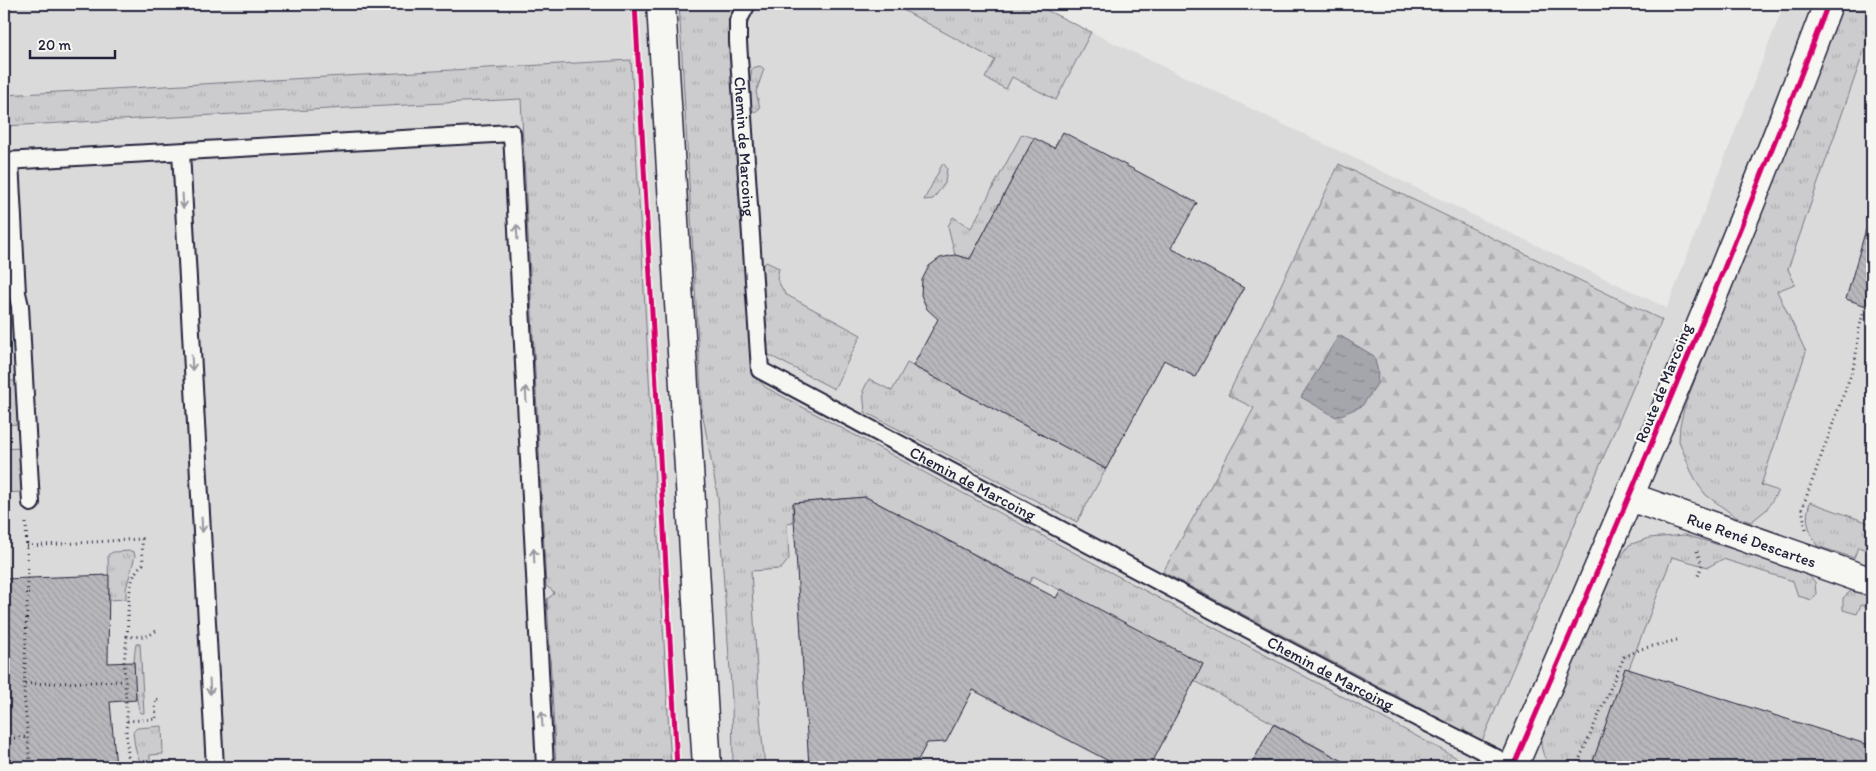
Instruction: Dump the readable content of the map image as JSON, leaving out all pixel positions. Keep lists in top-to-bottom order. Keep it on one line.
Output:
{"streets":{"street":["Route de Marcoing","Rue René Descartes"],"lane":["Chemin de Marcoing"]},"crossings":[["Chemin de Marcoing","Route de Marcoing"],["Route de Marcoing","Rue René Descartes"]],"scale_bar":"20 m"}
